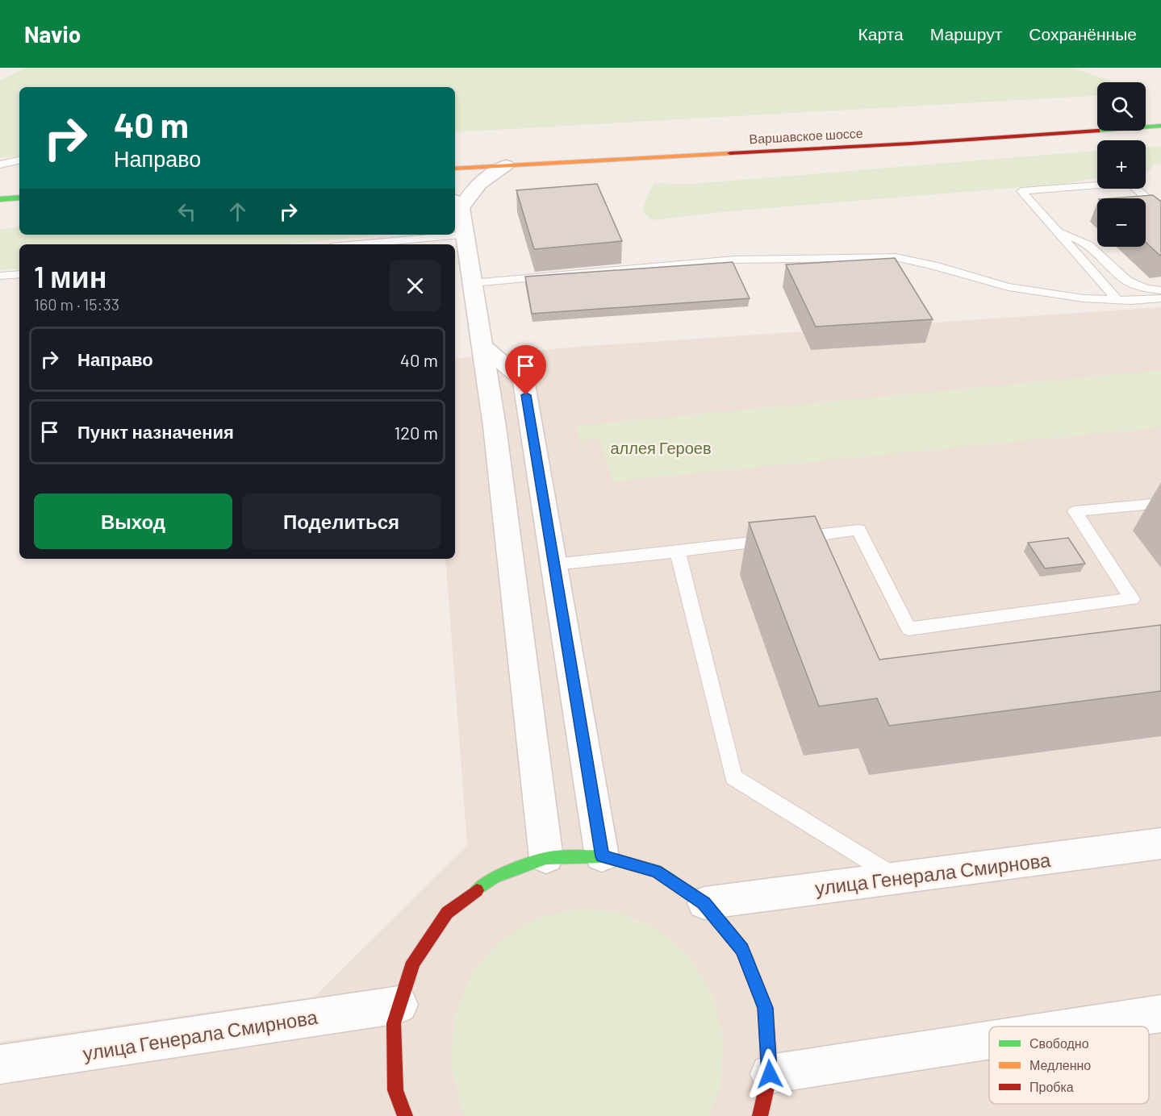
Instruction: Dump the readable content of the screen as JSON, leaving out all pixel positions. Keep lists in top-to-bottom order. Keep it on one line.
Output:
{"streets":{"main road":["Варшавское шоссе"],"street":["улица Генерала Смирнова"]},"parks":["аллея Героев"],"legend":["Свободно","Медленно","Пробка"],"page":{"header":"Navio","nav":["Карта","Маршрут","Сохранённые"],"map_buttons":["+","−"],"turn":["40 m","Направо"],"heading":["1 мин","160 m · 15:33"],"list":[{"name":"Направо","value":"40 m"},{"name":"Пункт назначения","value":"120 m"}],"buttons":["Выход","Поделиться"]}}
